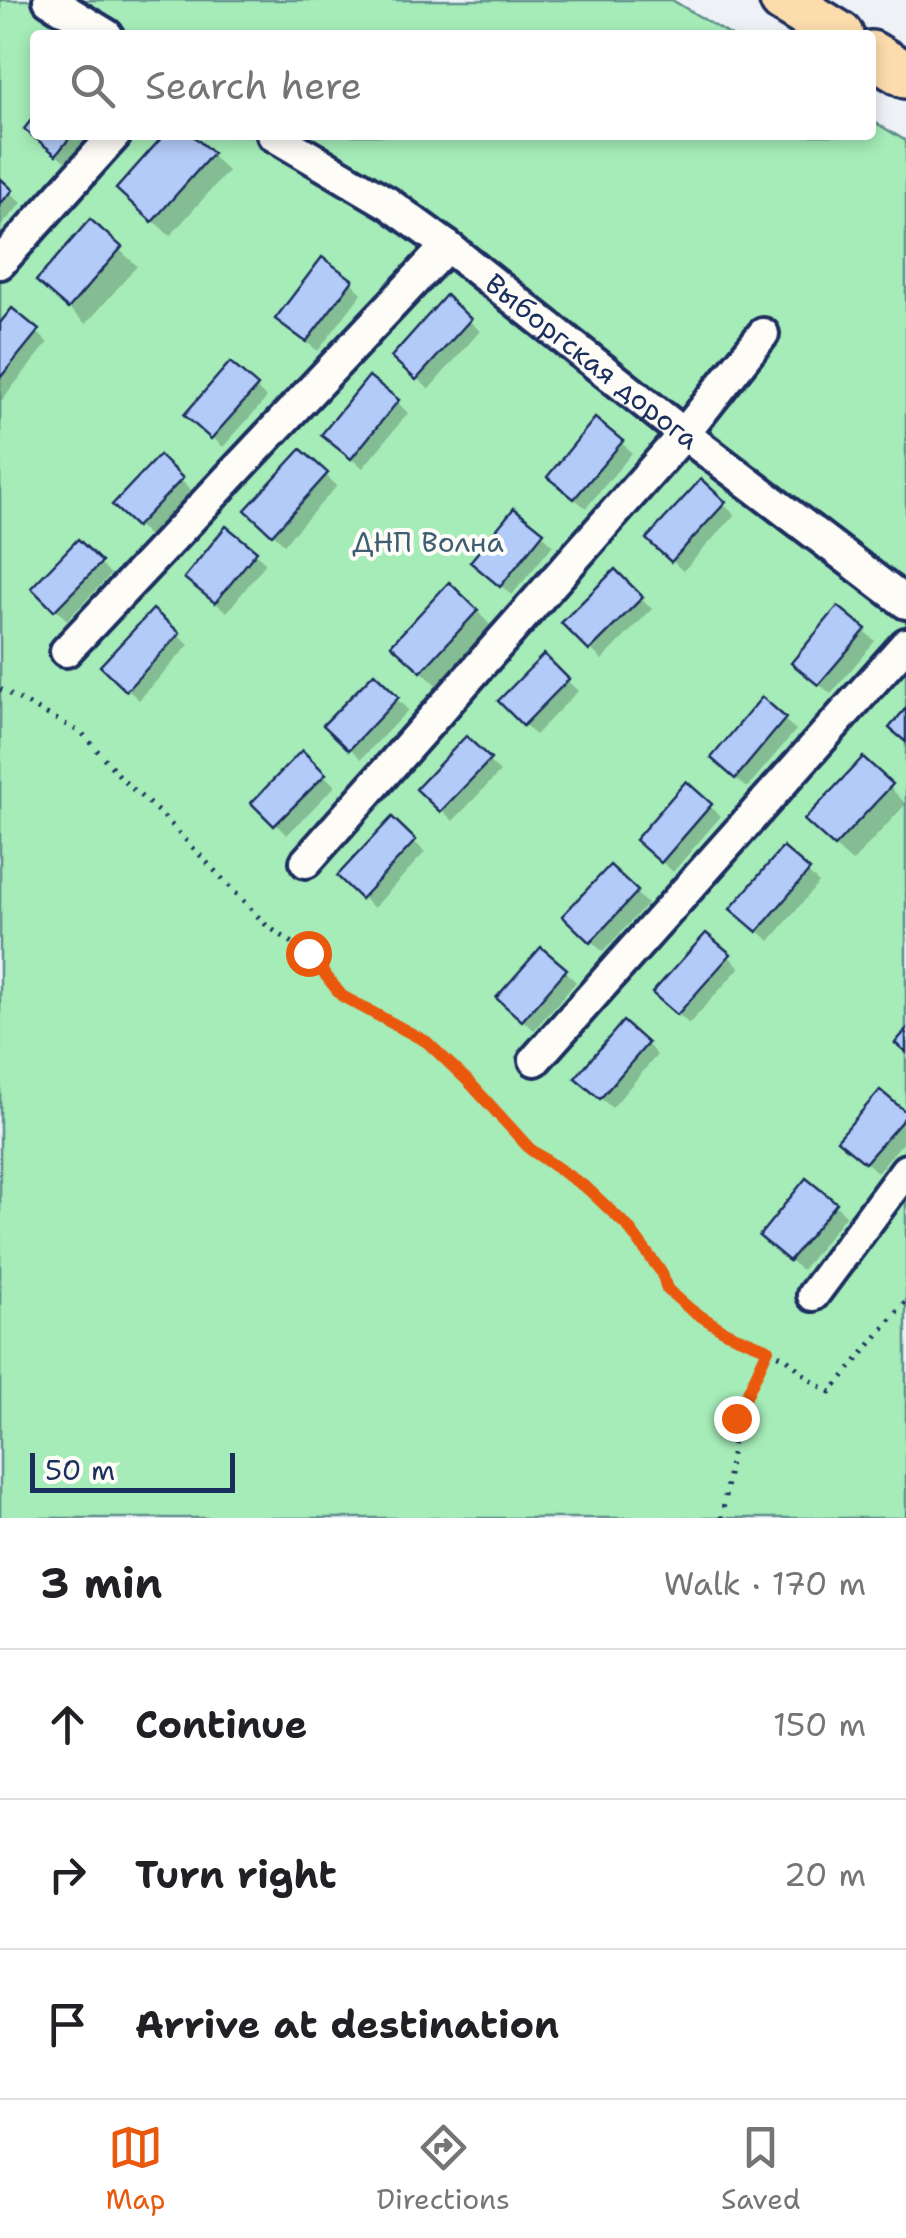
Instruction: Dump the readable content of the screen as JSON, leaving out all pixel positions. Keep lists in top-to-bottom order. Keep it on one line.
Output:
{"streets":{"street":["Выборгская дорога"]},"parks":["ДНП Волна"],"scale_bar":"50 m","page":{"search":"Search here","scale":"50 m","heading":["3 min","Walk · 170 m"],"list":[["Continue","150 m"],["Turn right","20 m"],"Arrive at destination"],"nav":["Map","Directions","Saved"]}}
